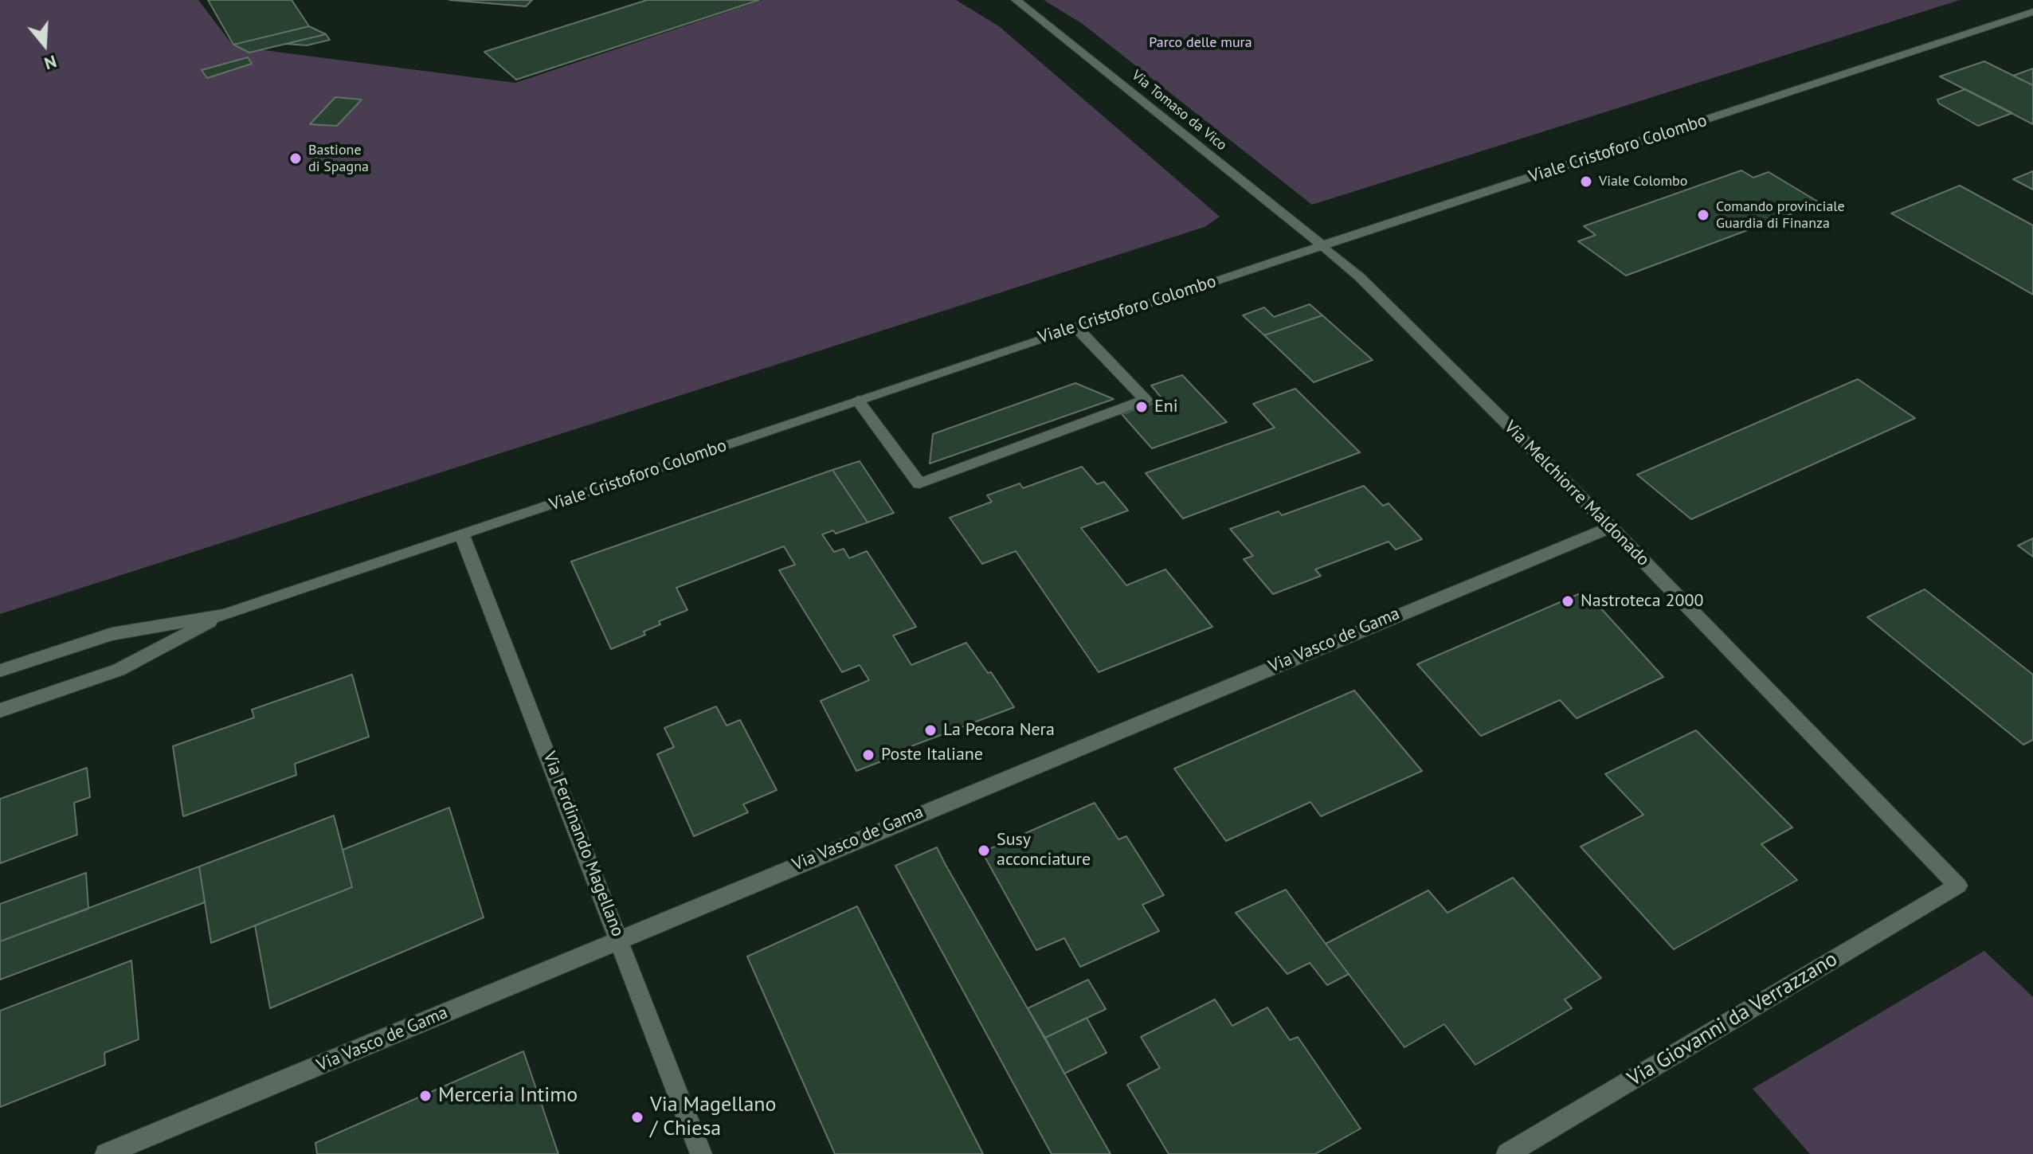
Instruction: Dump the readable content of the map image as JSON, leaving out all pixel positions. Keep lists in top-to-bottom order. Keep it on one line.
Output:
{"streets":{"street":["Via Tomaso da Vico","Viale Cristoforo Colombo","Via Melchiorre Maldonado","Via Vasco de Gama","Via Ferdinando Magellano","Via Giovanni da Verrazzano"]},"crossings":[["Via Tomaso da Vico","Viale Cristoforo Colombo"],["Via Tomaso da Vico","Via Melchiorre Maldonado"],["Viale Cristoforo Colombo","Via Melchiorre Maldonado"],["Viale Cristoforo Colombo","Via Ferdinando Magellano"],["Via Melchiorre Maldonado","Via Vasco de Gama"],["Via Melchiorre Maldonado","Via Giovanni da Verrazzano"],["Via Vasco de Gama","Via Ferdinando Magellano"]],"parks":["Parco delle mura"],"places":["Bastione di Spagna","Viale Colombo","Comando provinciale Guardia di Finanza","Eni","Nastroteca 2000","La Pecora Nera","Poste Italiane","Susy acconciature","Merceria Intimo","Via Magellano / Chiesa"],"north":"bottom"}
